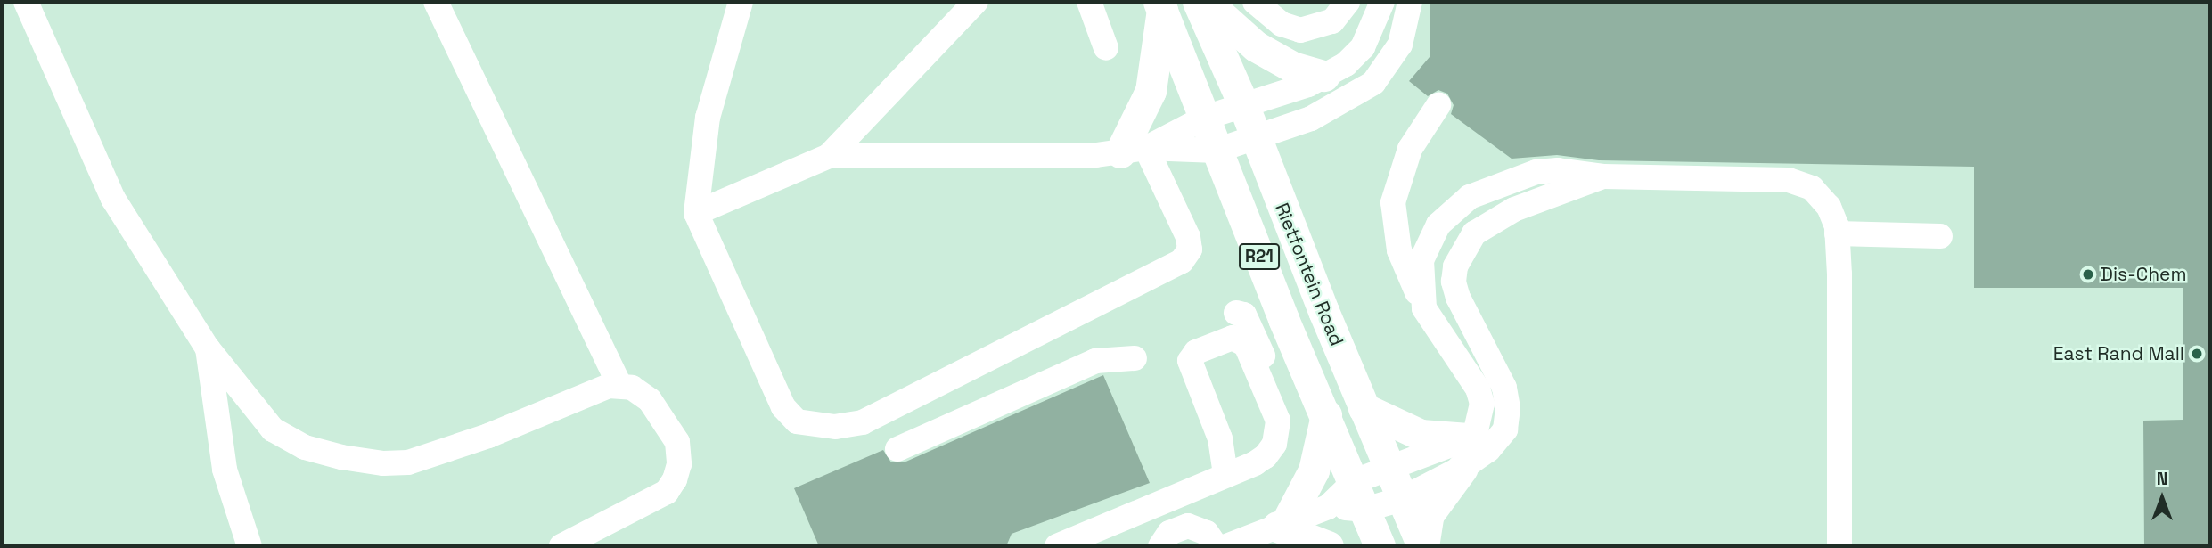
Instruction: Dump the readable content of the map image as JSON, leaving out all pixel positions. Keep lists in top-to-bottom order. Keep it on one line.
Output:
{"streets":{"main road":["R21","Rietfontein Road"]},"places":["Dis-Chem","East Rand Mall"],"north":"top"}
